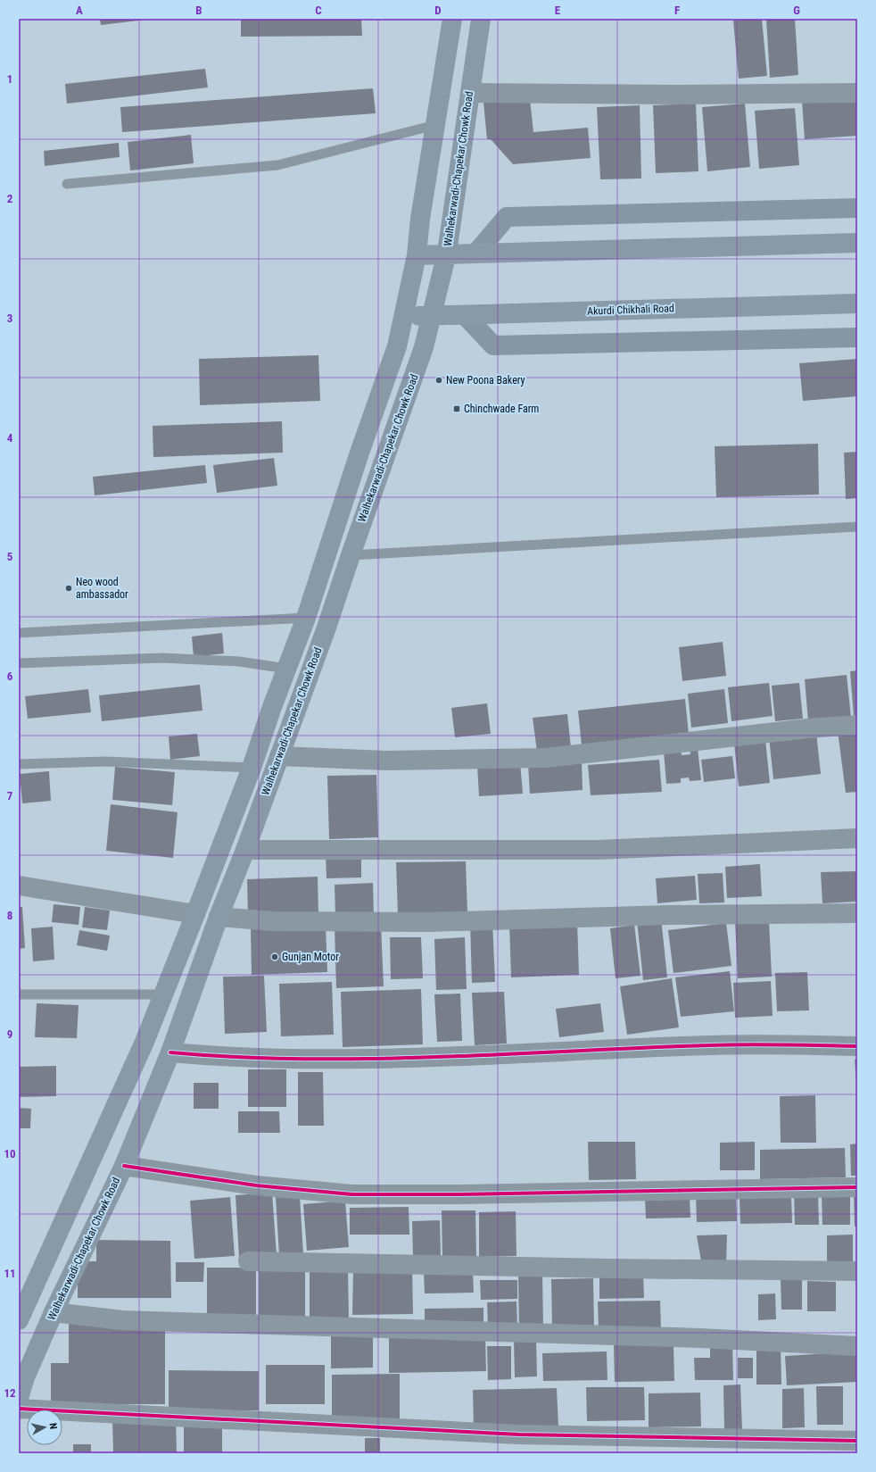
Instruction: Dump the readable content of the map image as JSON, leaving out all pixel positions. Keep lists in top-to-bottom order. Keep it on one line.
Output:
{"streets":{"main road":["Walhekarwadi-Chapekar Chowk Road","Akurdi Chikhali Road"]},"crossings":[["Walhekarwadi-Chapekar Chowk Road","Akurdi Chikhali Road"]],"places":{"other":["New Poona Bakery","Neo wood ambassador","Gunjan Motor"],"transit":["Chinchwade Farm"]},"north":"right","grid":{"columns":["A","B","C","D","E","F","G"],"rows":["1","2","3","4","5","6","7","8","9","10","11","12"]}}
